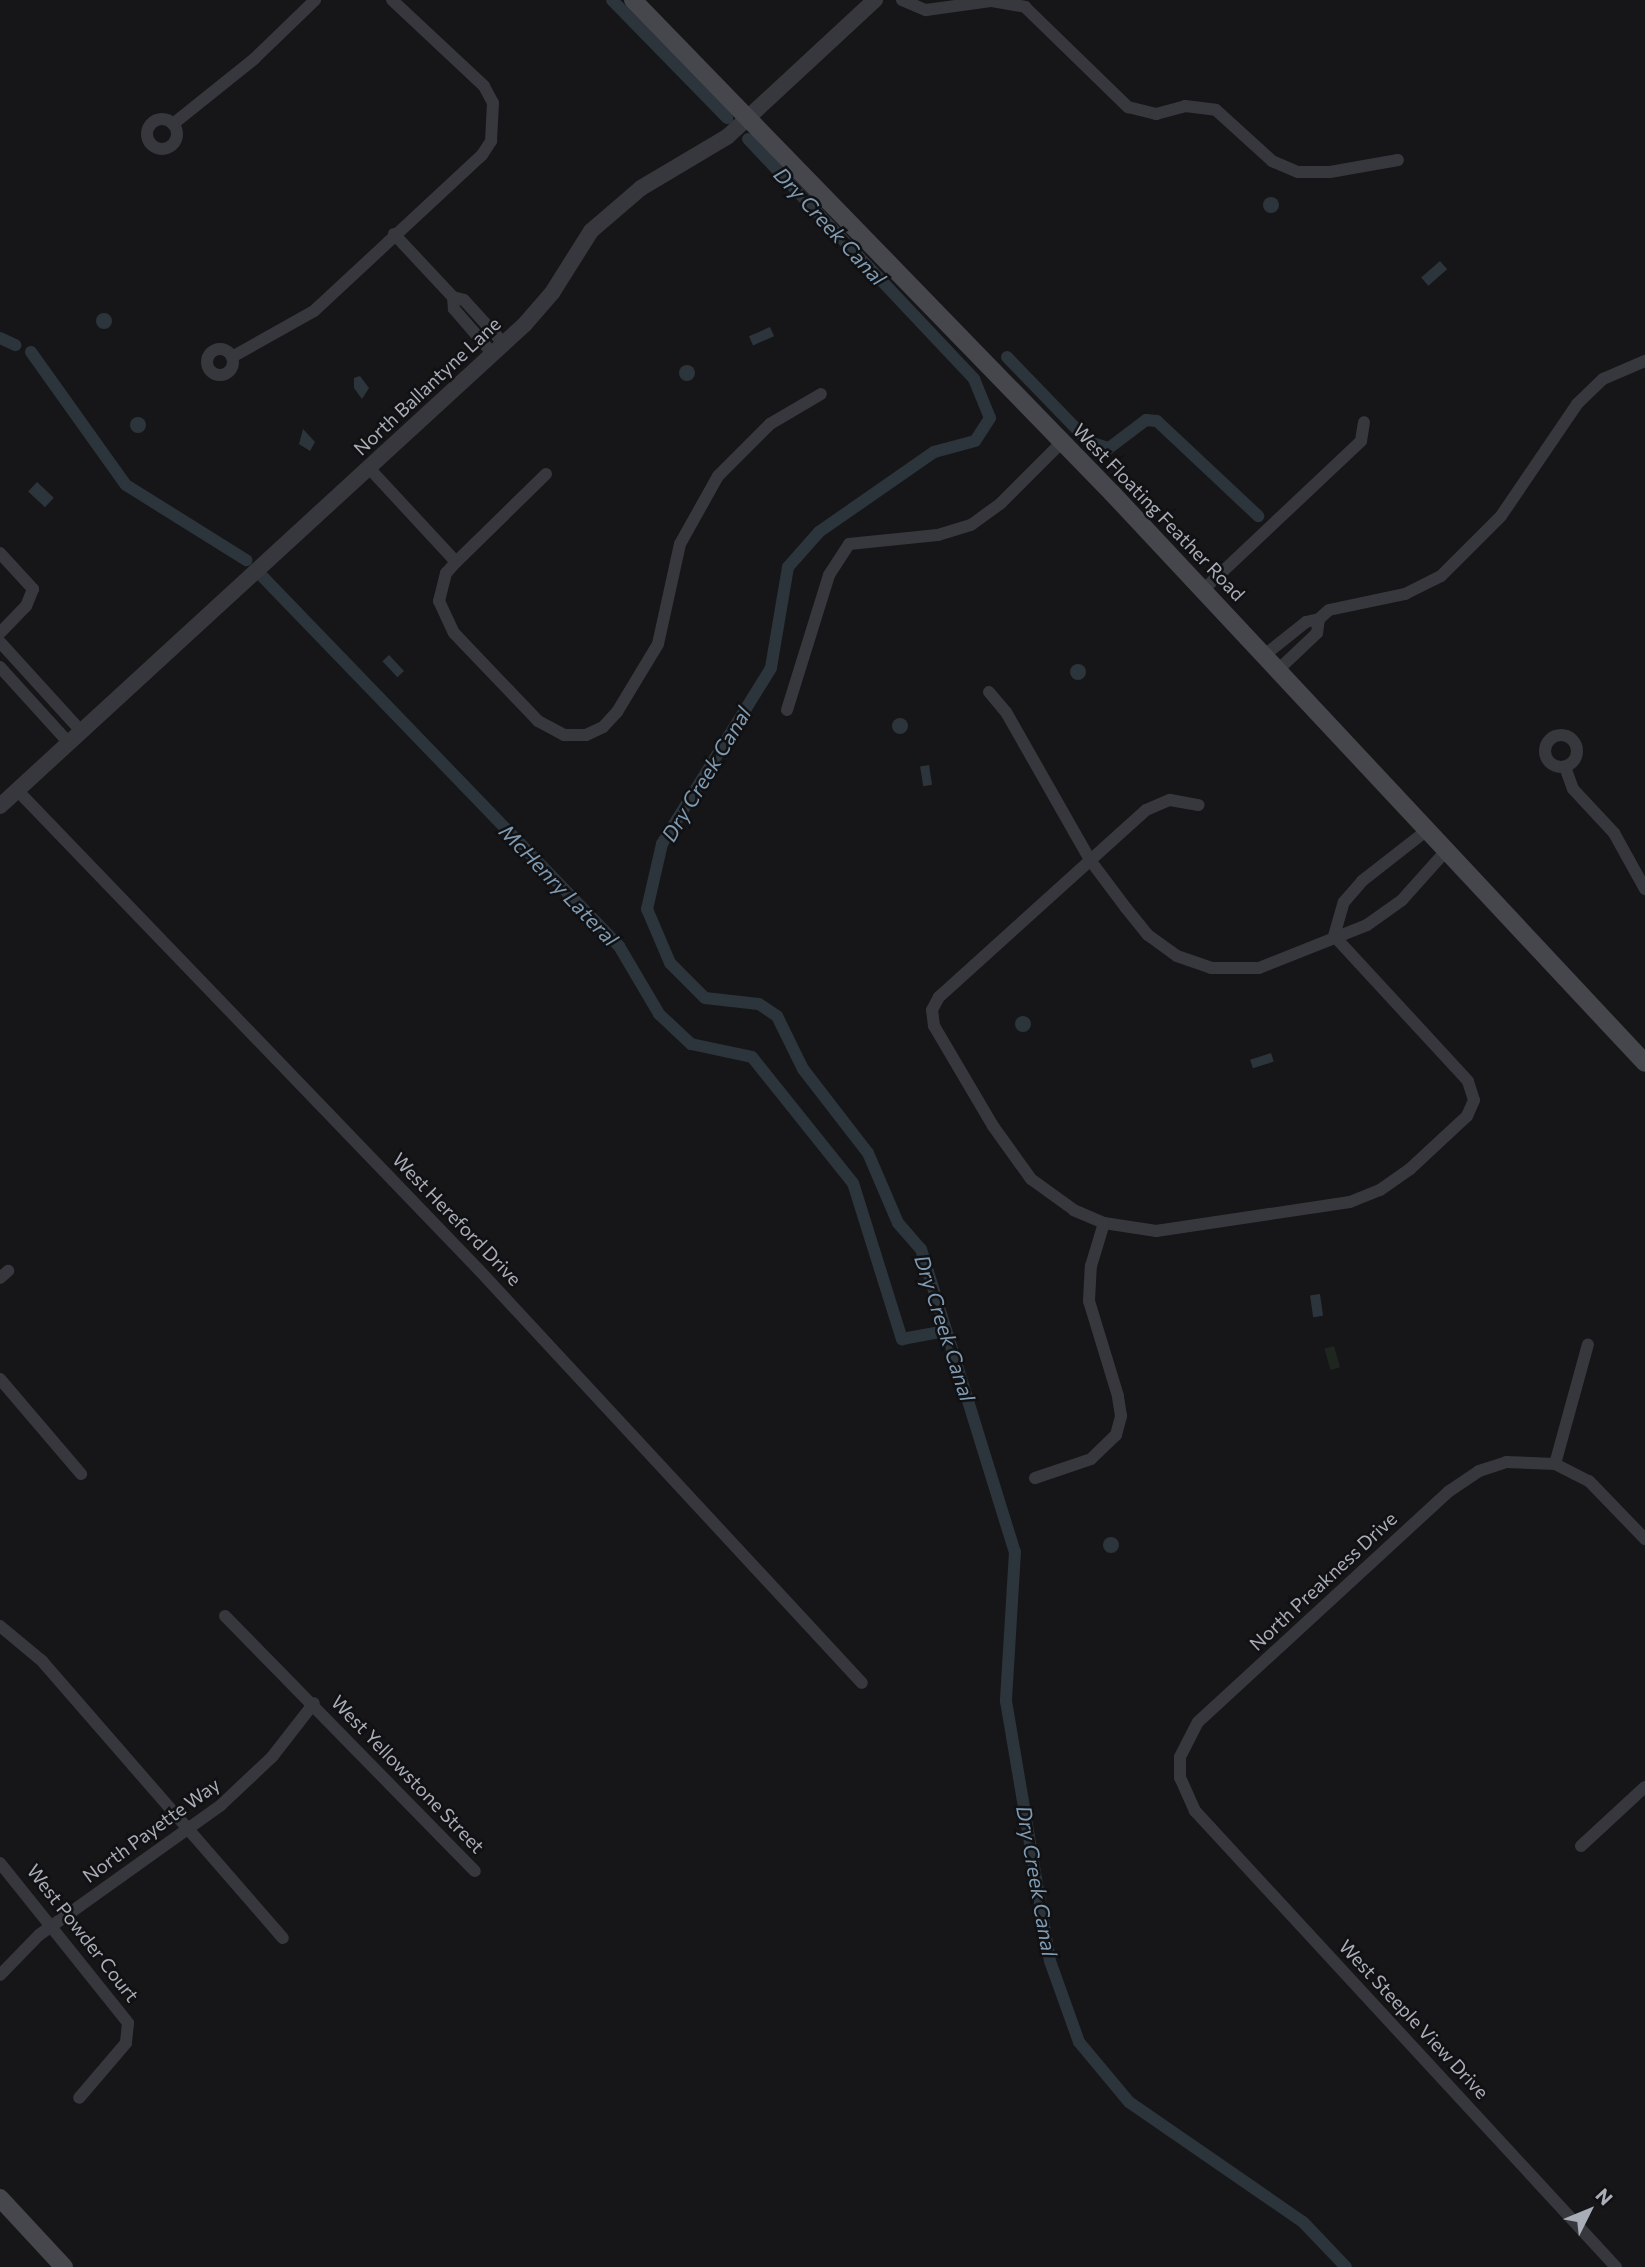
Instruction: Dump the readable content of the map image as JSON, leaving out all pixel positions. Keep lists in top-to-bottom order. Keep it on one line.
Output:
{"streets":{"main road":["West Floating Feather Road"],"street":["North Ballantyne Lane","West Hereford Drive","North Preakness Drive","West Yellowstone Street","North Payette Way","West Powder Court","West Steeple View Drive"]},"crossings":[["North Ballantyne Lane","West Floating Feather Road"],["North Ballantyne Lane","West Hereford Drive"],["North Preakness Drive","West Steeple View Drive"],["West Yellowstone Street","North Payette Way"],["North Payette Way","West Powder Court"]],"water":["Dry Creek Canal","McHenry Lateral"],"north":"top right"}
